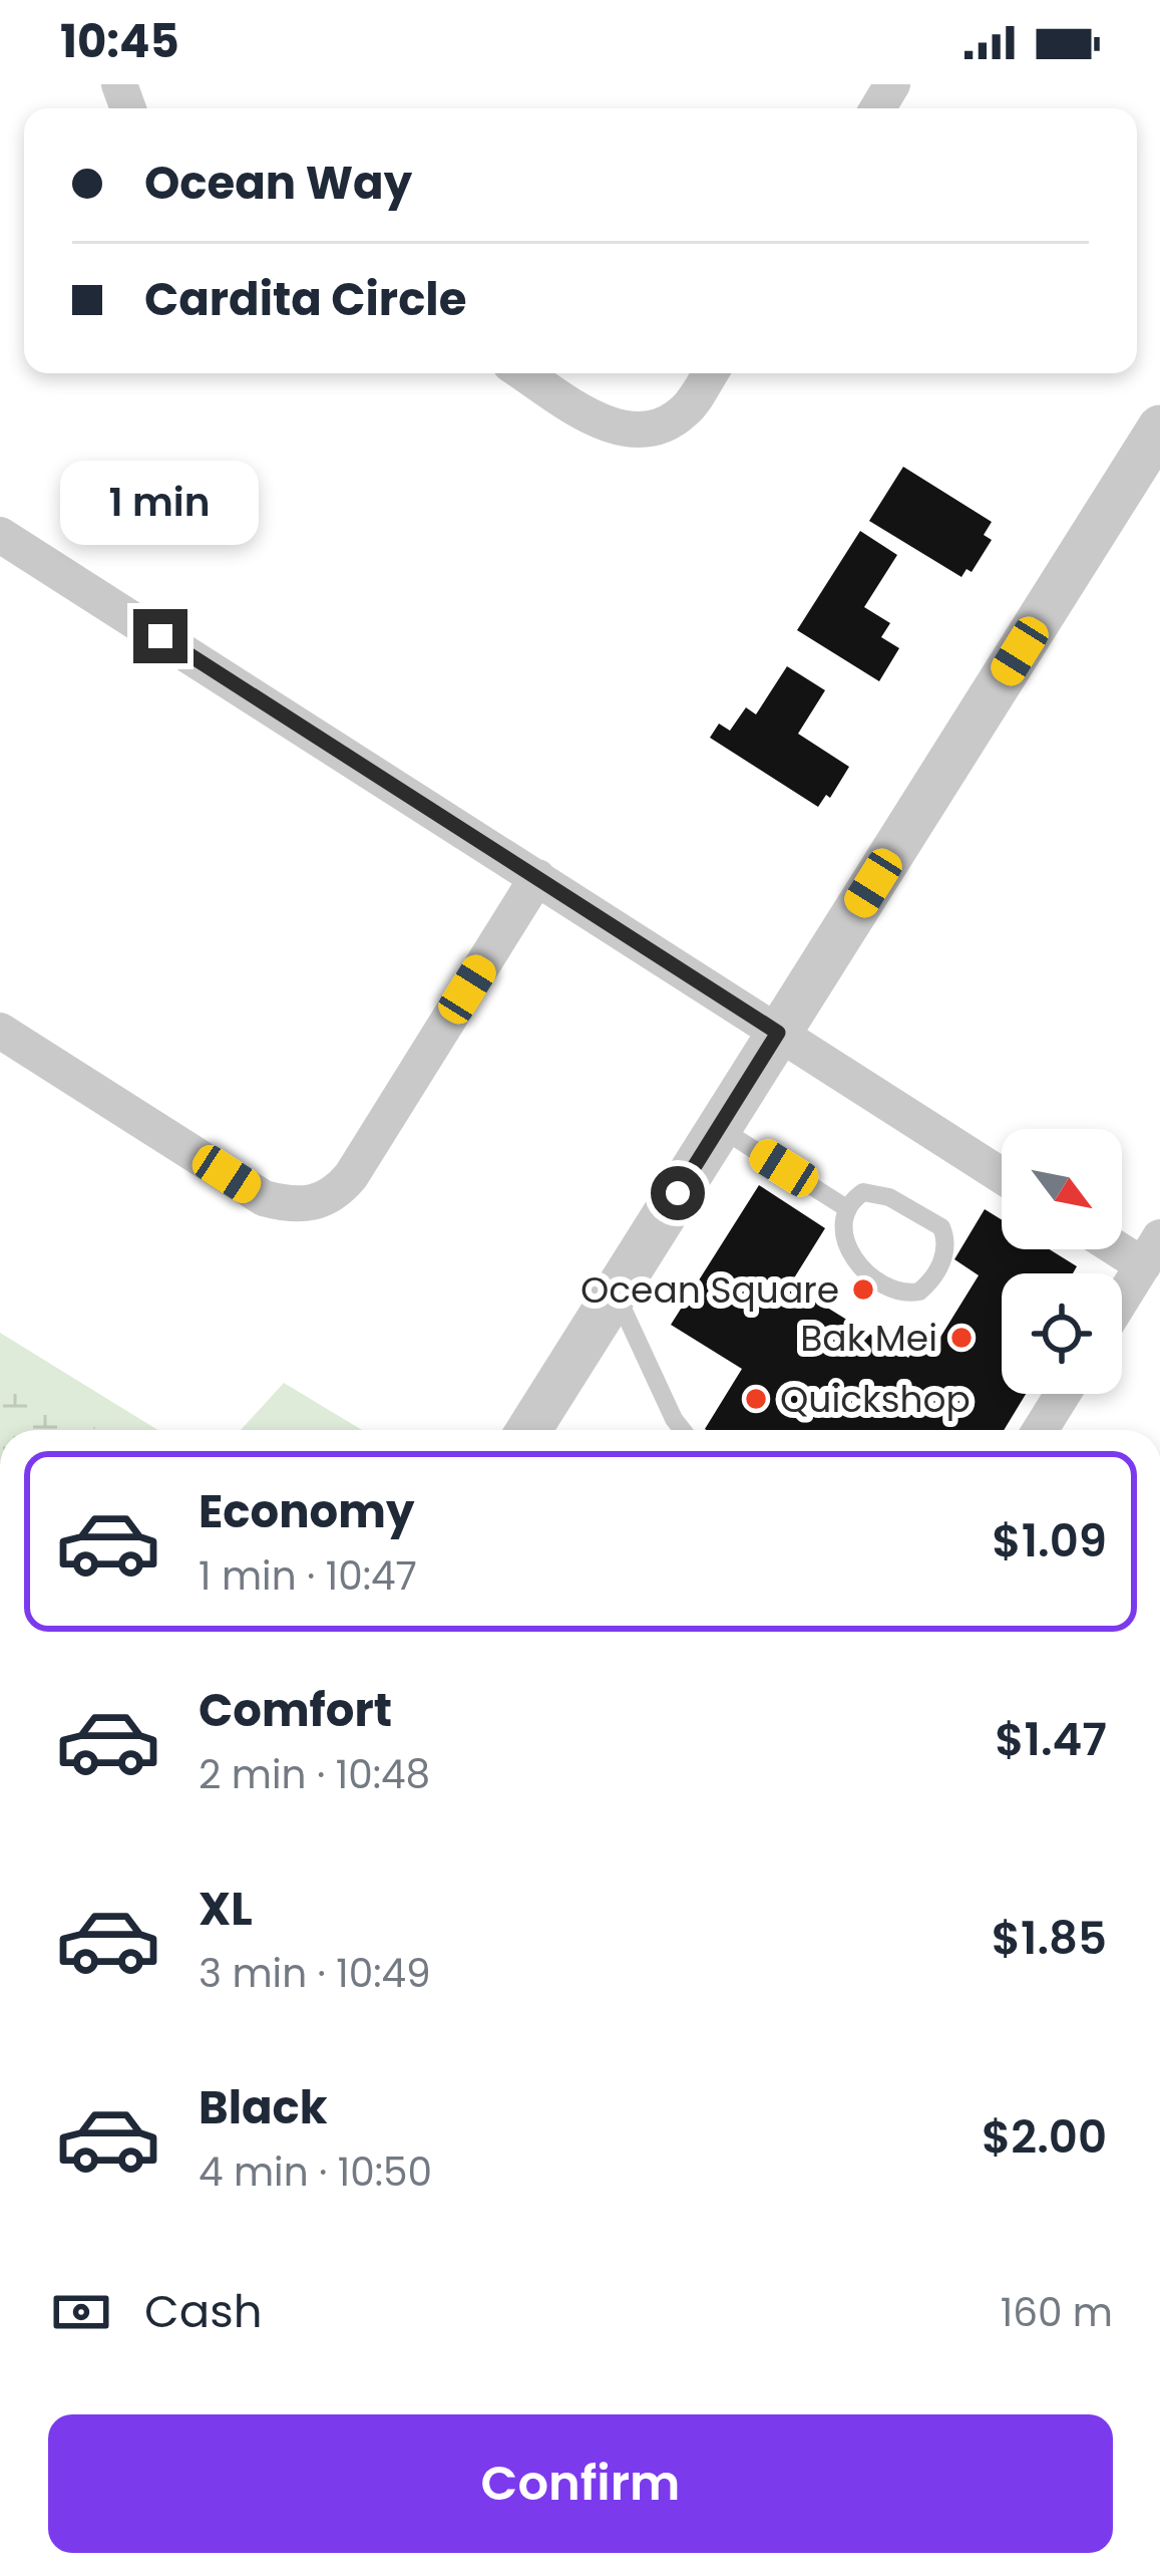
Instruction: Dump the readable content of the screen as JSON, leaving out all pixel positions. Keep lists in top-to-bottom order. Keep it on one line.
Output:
{"places":["Ocean Square","Bak Mei","Quickshop"],"north":"bottom right","page":{"status":"10:45","banner":["Ocean Way","Cardita Circle"],"bubble":"1 min","list":[{"name":"Economy","note":"1 min · 10:47","value":"$1.09"},{"name":"Comfort","note":"2 min · 10:48","value":"$1.47"},{"name":"XL","note":"3 min · 10:49","value":"$1.85"},{"name":"Black","note":"4 min · 10:50","value":"$2.00"}],"pay":["Cash","160 m"],"buttons":"Confirm"}}
